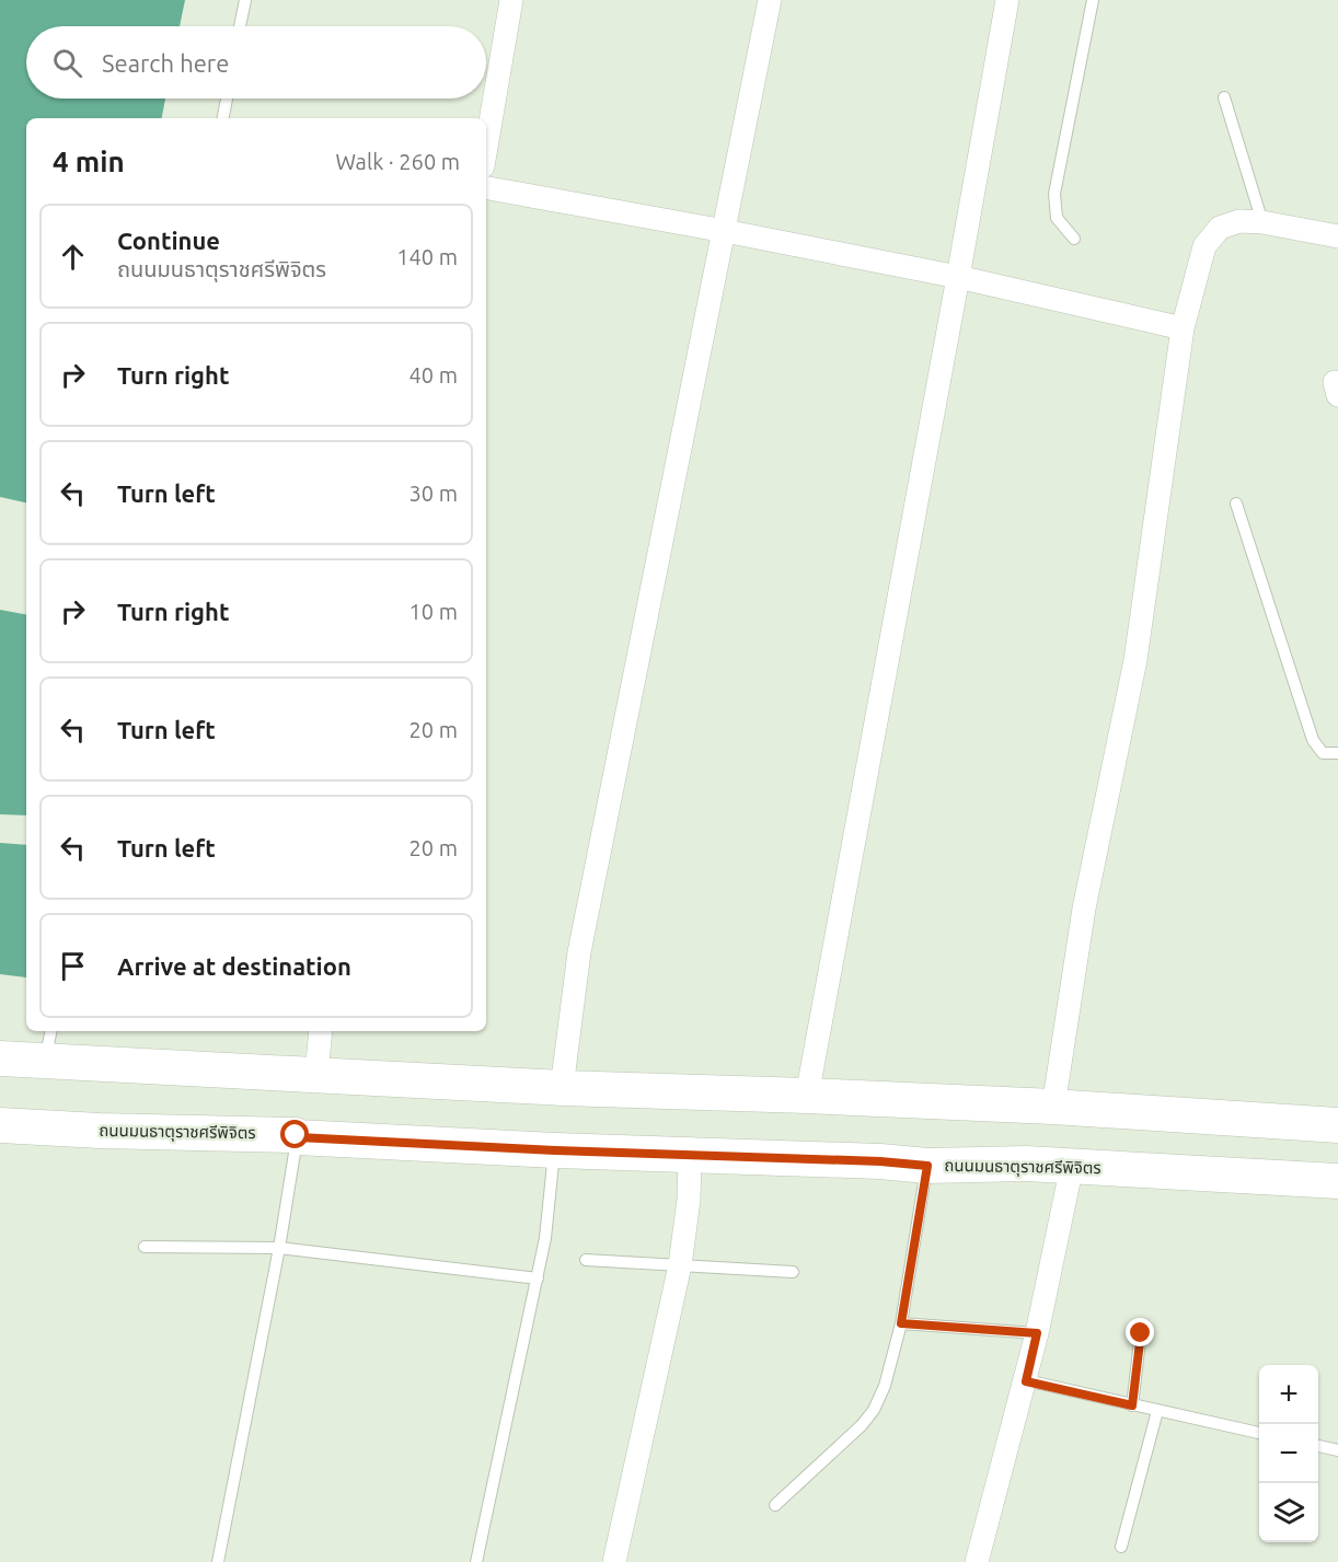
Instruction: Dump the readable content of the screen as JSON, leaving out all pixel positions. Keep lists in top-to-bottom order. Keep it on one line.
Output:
{"streets":{"street":["ถนนมนธาตุราชศรีพิจิตร"]},"page":{"search":"Search here","heading":["4 min","Walk · 260 m"],"list":[["Continue","ถนนมนธาตุราชศรีพิจิตร","140 m"],["Turn right","40 m"],["Turn left","30 m"],["Turn right","10 m"],["Turn left","20 m"],["Turn left","20 m"],"Arrive at destination"],"map_buttons":["+","−"]}}
